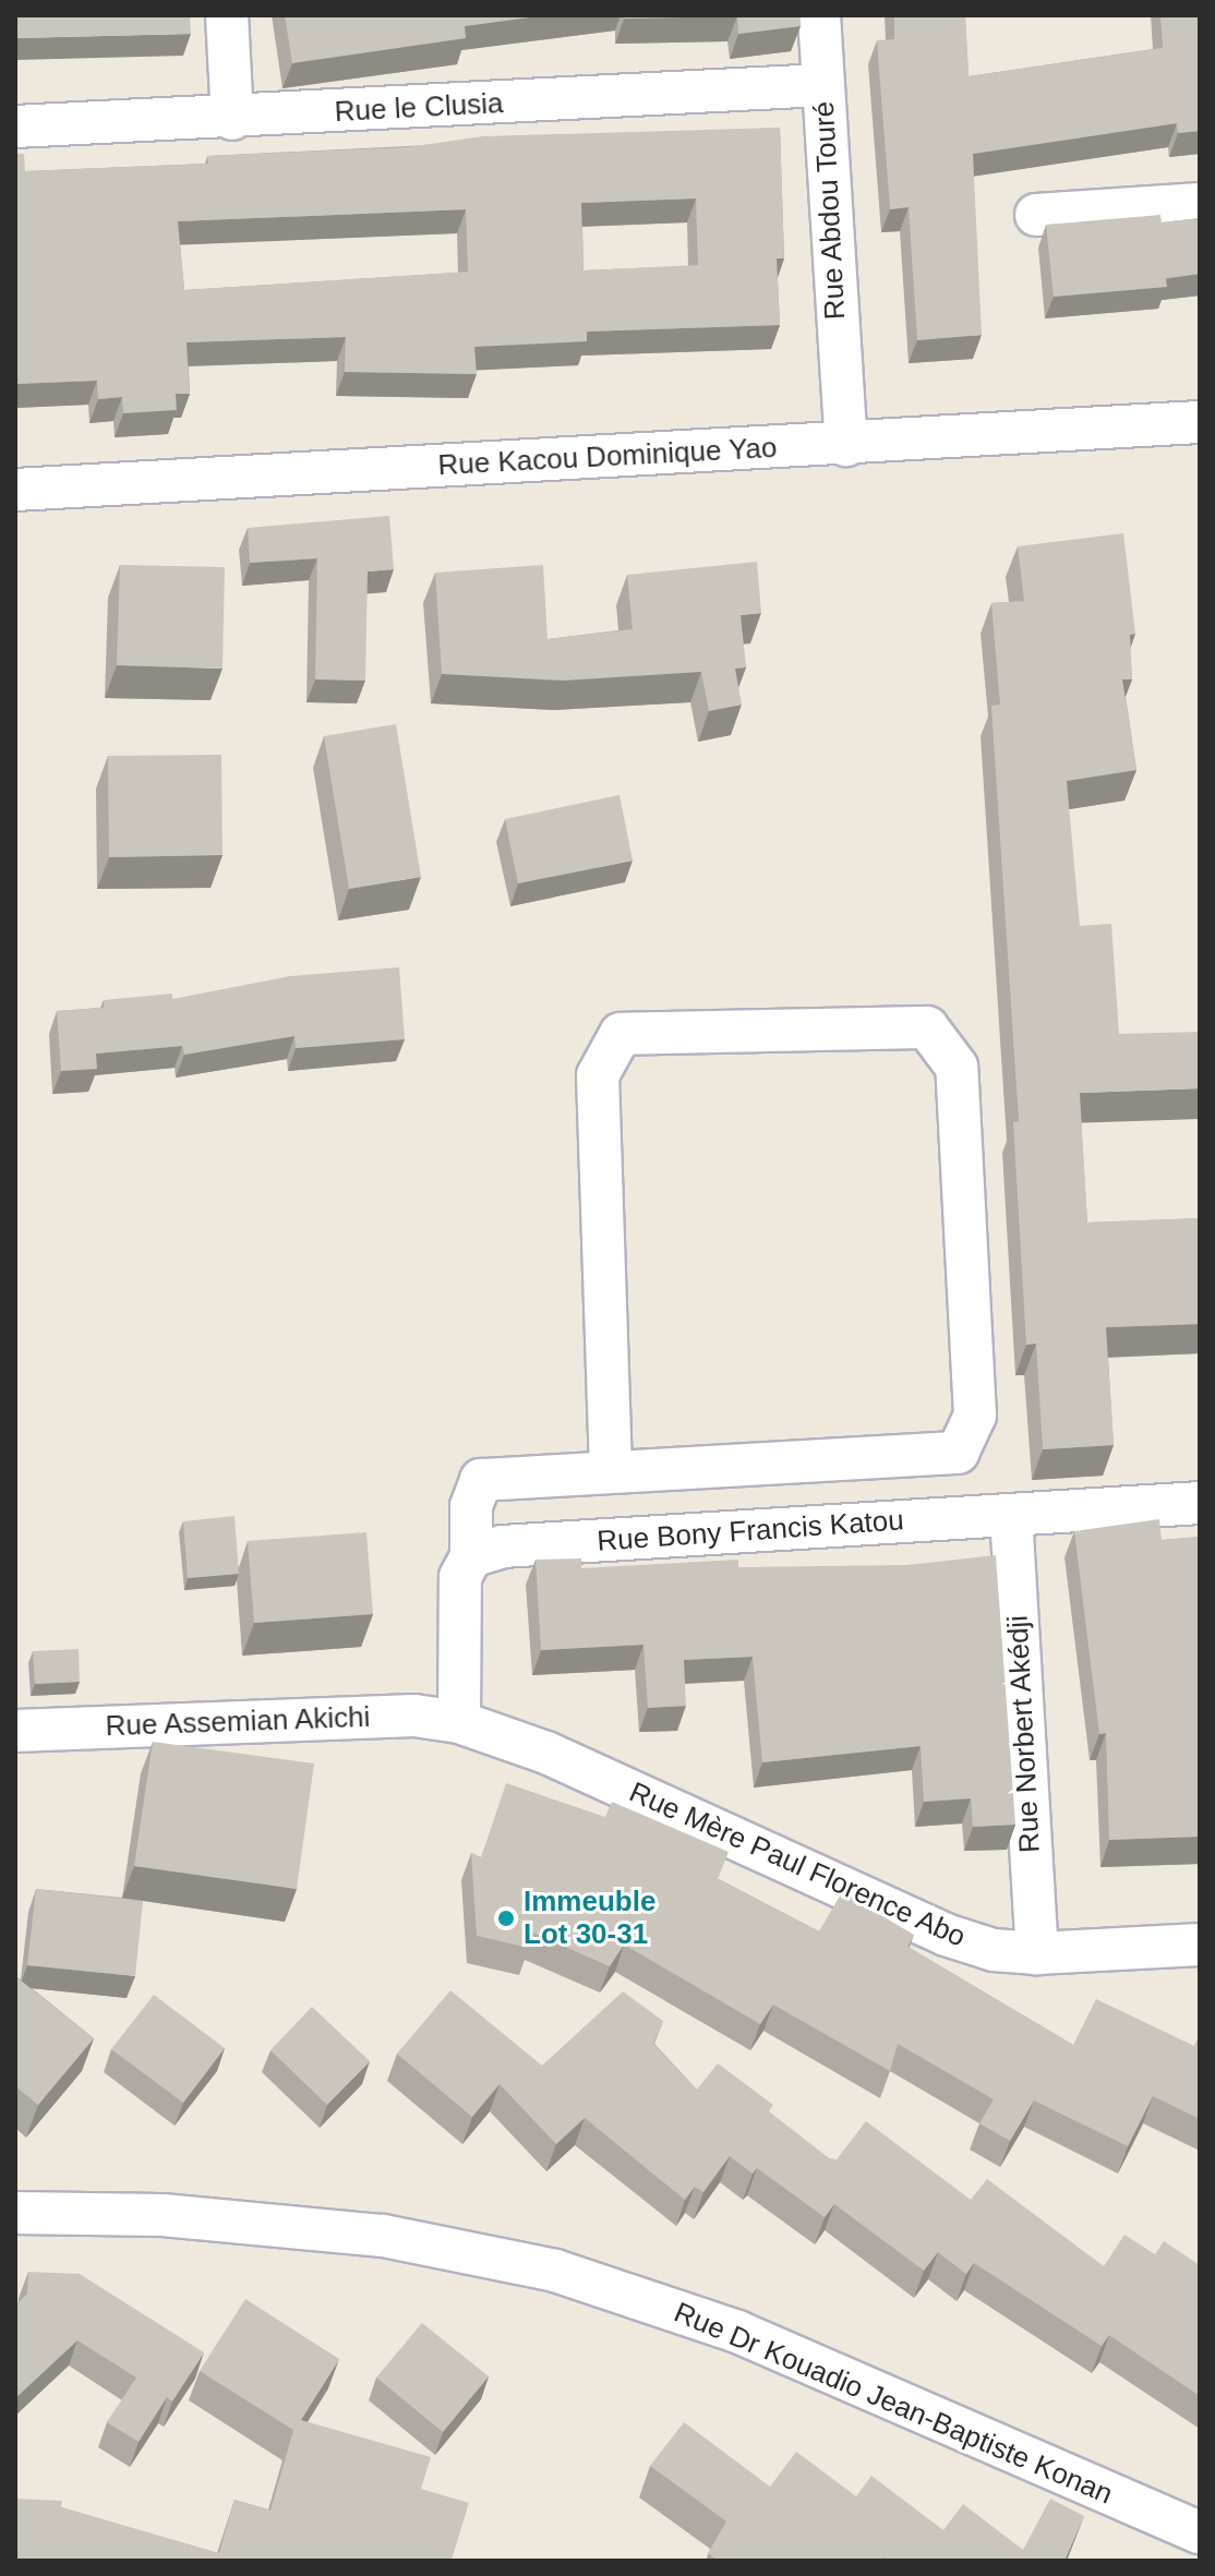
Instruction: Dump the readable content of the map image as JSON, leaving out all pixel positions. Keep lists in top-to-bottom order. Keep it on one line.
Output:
{"streets":{"street":["Rue le Clusia","Rue Abdou Touré","Rue Kacou Dominique Yao","Rue Bony Francis Katou","Rue Assemian Akichi","Rue Norbert Akédji","Rue Mère Paul Florence Abo","Rue Dr Kouadio Jean-Baptiste Konan"]},"crossings":[["Rue le Clusia","Rue Abdou Touré"],["Rue Abdou Touré","Rue Kacou Dominique Yao"],["Rue Bony Francis Katou","Rue Norbert Akédji"],["Rue Assemian Akichi","Rue Mère Paul Florence Abo"],["Rue Norbert Akédji","Rue Mère Paul Florence Abo"]],"places":["Immeuble Lot 30-31"]}
